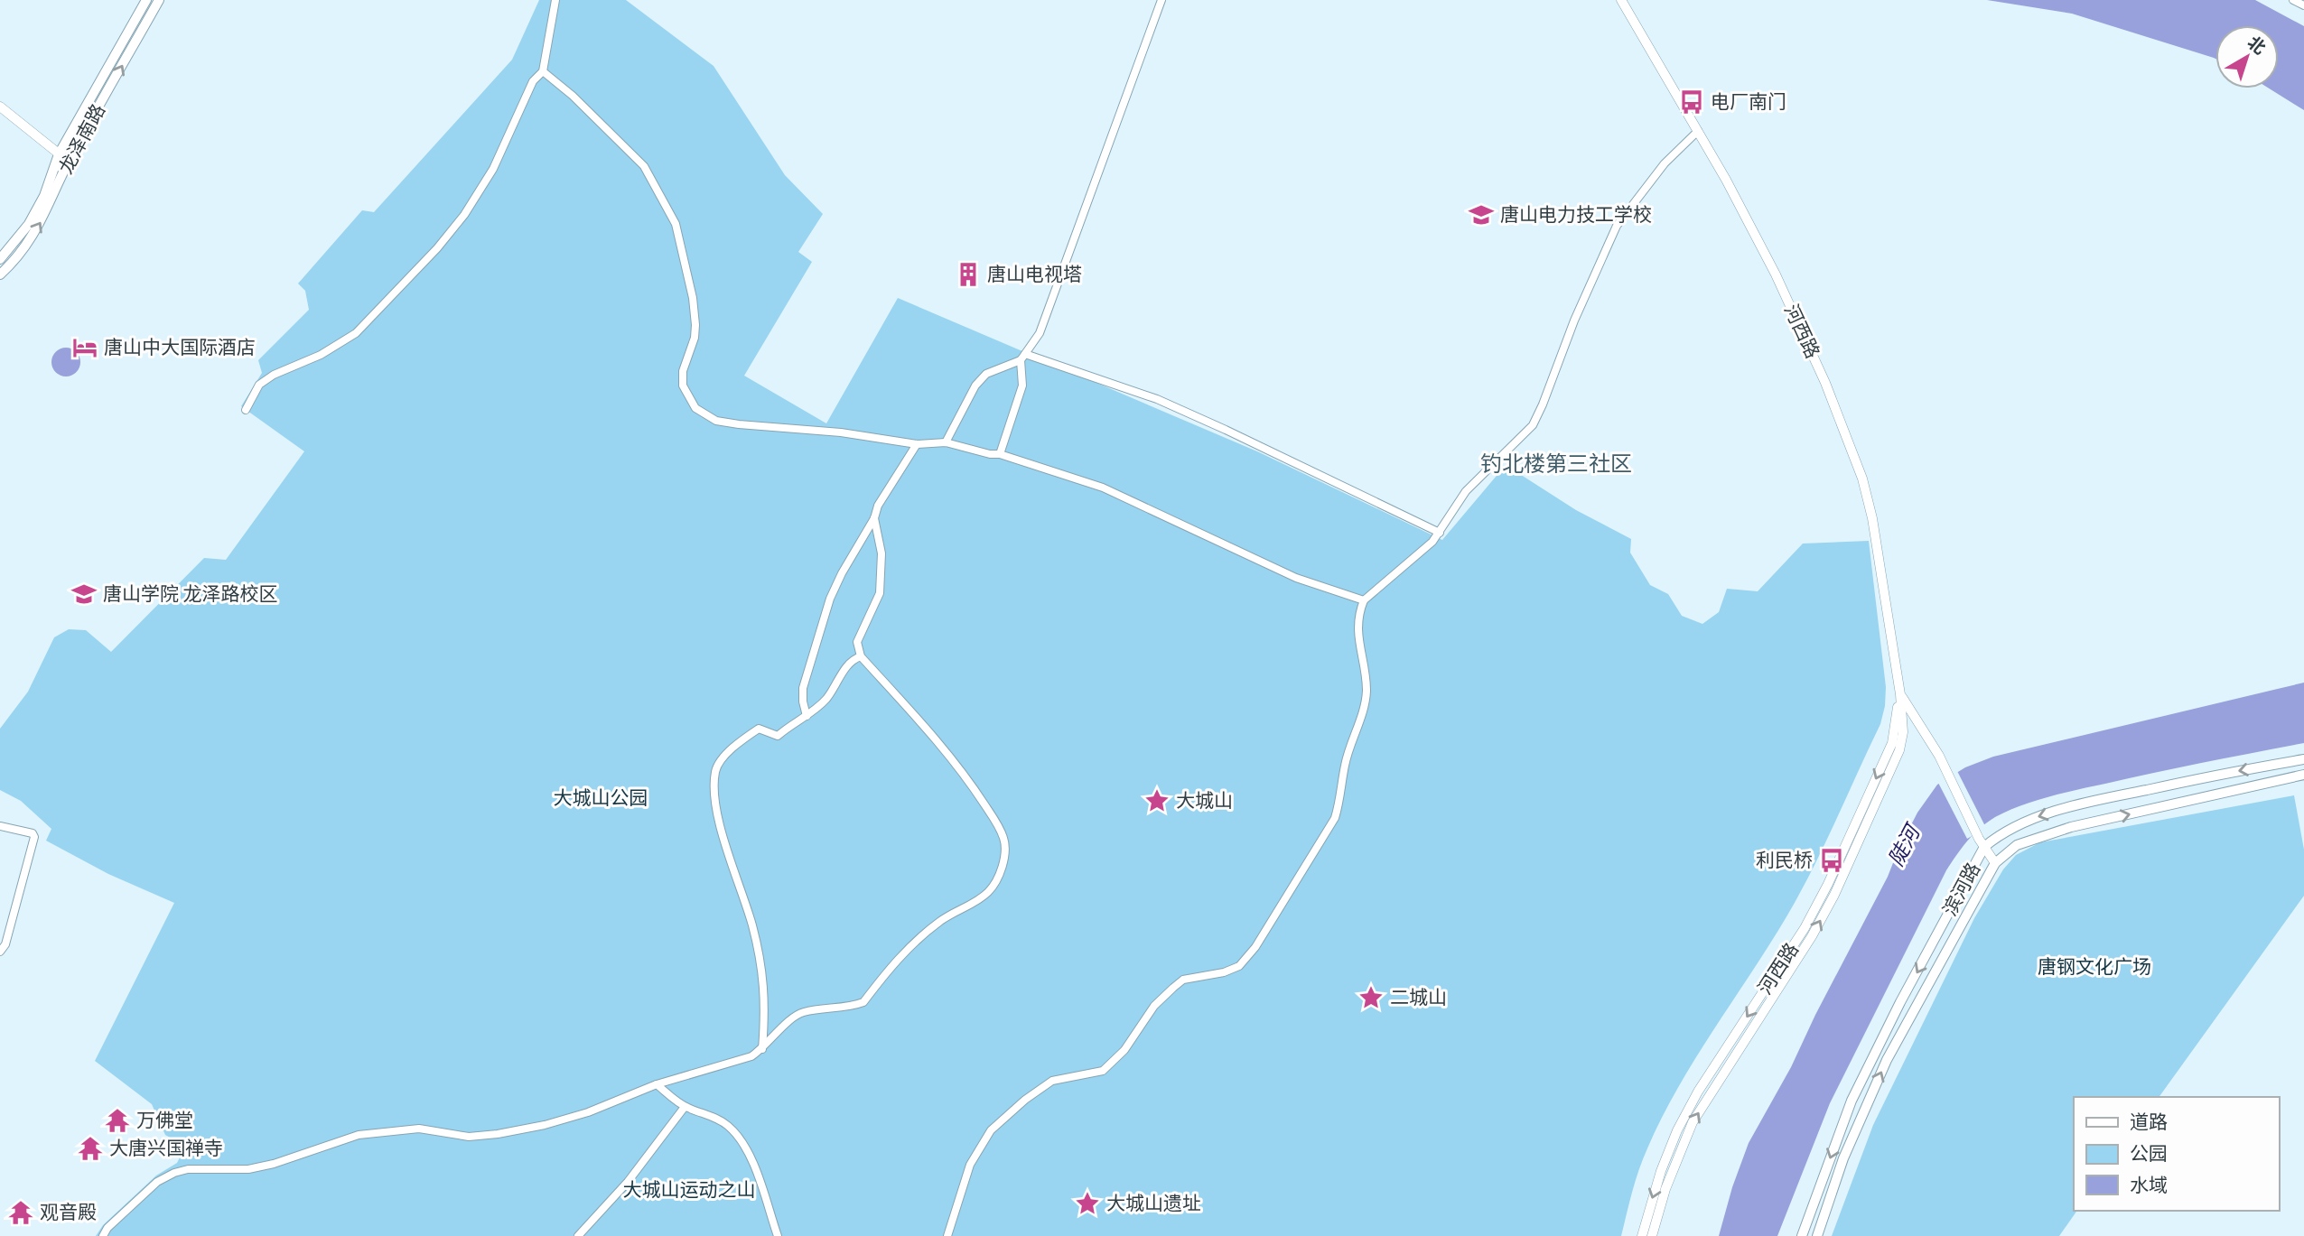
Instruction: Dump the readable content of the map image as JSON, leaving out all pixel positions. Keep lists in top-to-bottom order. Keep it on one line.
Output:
{"streets":{"main road":["龙泽南路","滨河路"],"street":["河西路"]},"districts":["钓北楼第三社区"],"water":["陡河"],"parks":["大城山公园","唐钢文化广场","大城山运动之山"],"places":{"bus stop":["电厂南门","利民桥"],"school or university":["唐山电力技工学校","唐山学院 龙泽路校区"],"building":["唐山电视塔"],"hotel":["唐山中大国际酒店"],"place":["大城山","二城山","大城山遗址"],"temple":["万佛堂","大唐兴国禅寺","观音殿"]},"legend":["道路","公园","水域"],"north":"top right"}
